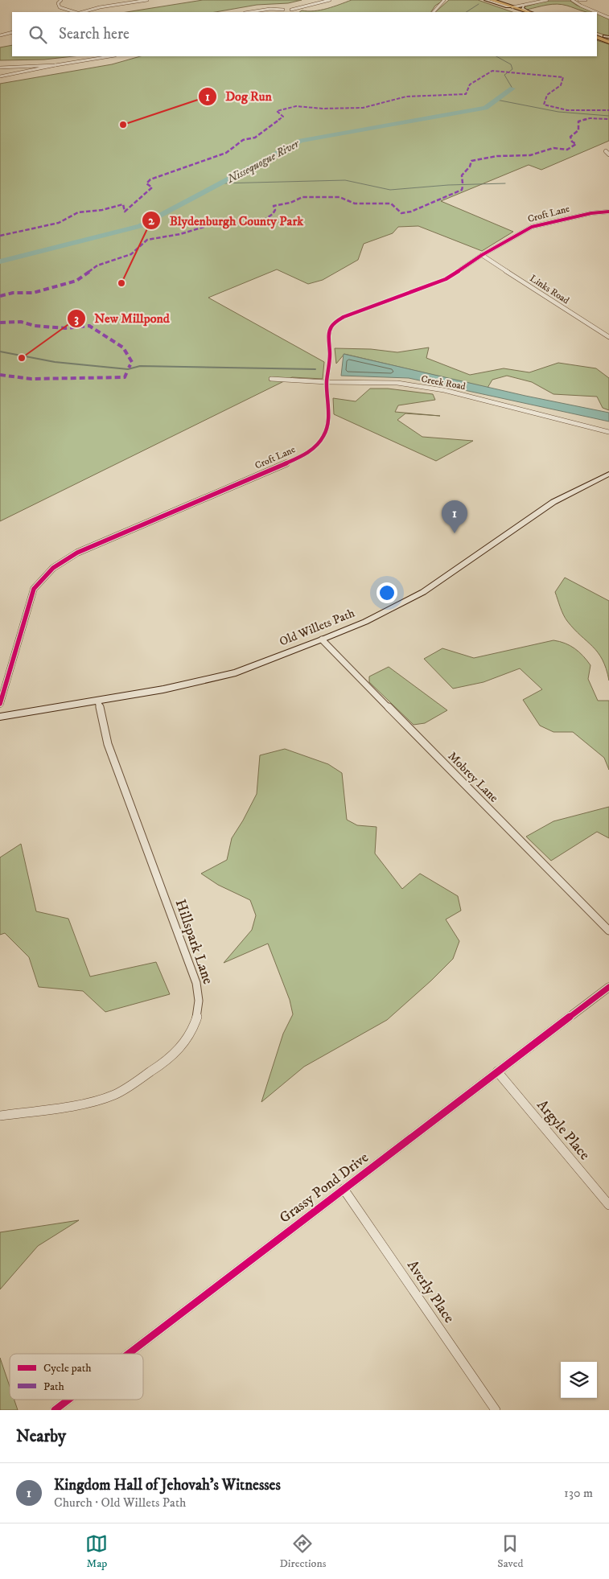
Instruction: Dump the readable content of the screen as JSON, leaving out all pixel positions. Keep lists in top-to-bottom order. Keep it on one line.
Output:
{"streets":{"main road":["Old Willets Path"],"street":["Croft Lane","Links Road","Creek Road","Mobrey Lane","Hillspark Lane","Argyle Place","Grassy Pond Drive","Averly Place"]},"crossings":[["Croft Lane","Links Road"],["Croft Lane","Creek Road"],["Old Willets Path","Mobrey Lane"],["Old Willets Path","Hillspark Lane"],["Argyle Place","Grassy Pond Drive"],["Grassy Pond Drive","Averly Place"]],"water":["Nissequogue River"],"places":["Dog Run","Blydenburgh County Park","New Millpond"],"legend":["Cycle path","Path"],"page":{"search":"Search here","pins":"1","heading":"Nearby","list":[{"mark":"1","name":"Kingdom Hall of Jehovah’s Witnesses","note":"Church · Old Willets Path","value":"130 m"}],"nav":["Map","Directions","Saved"]}}
